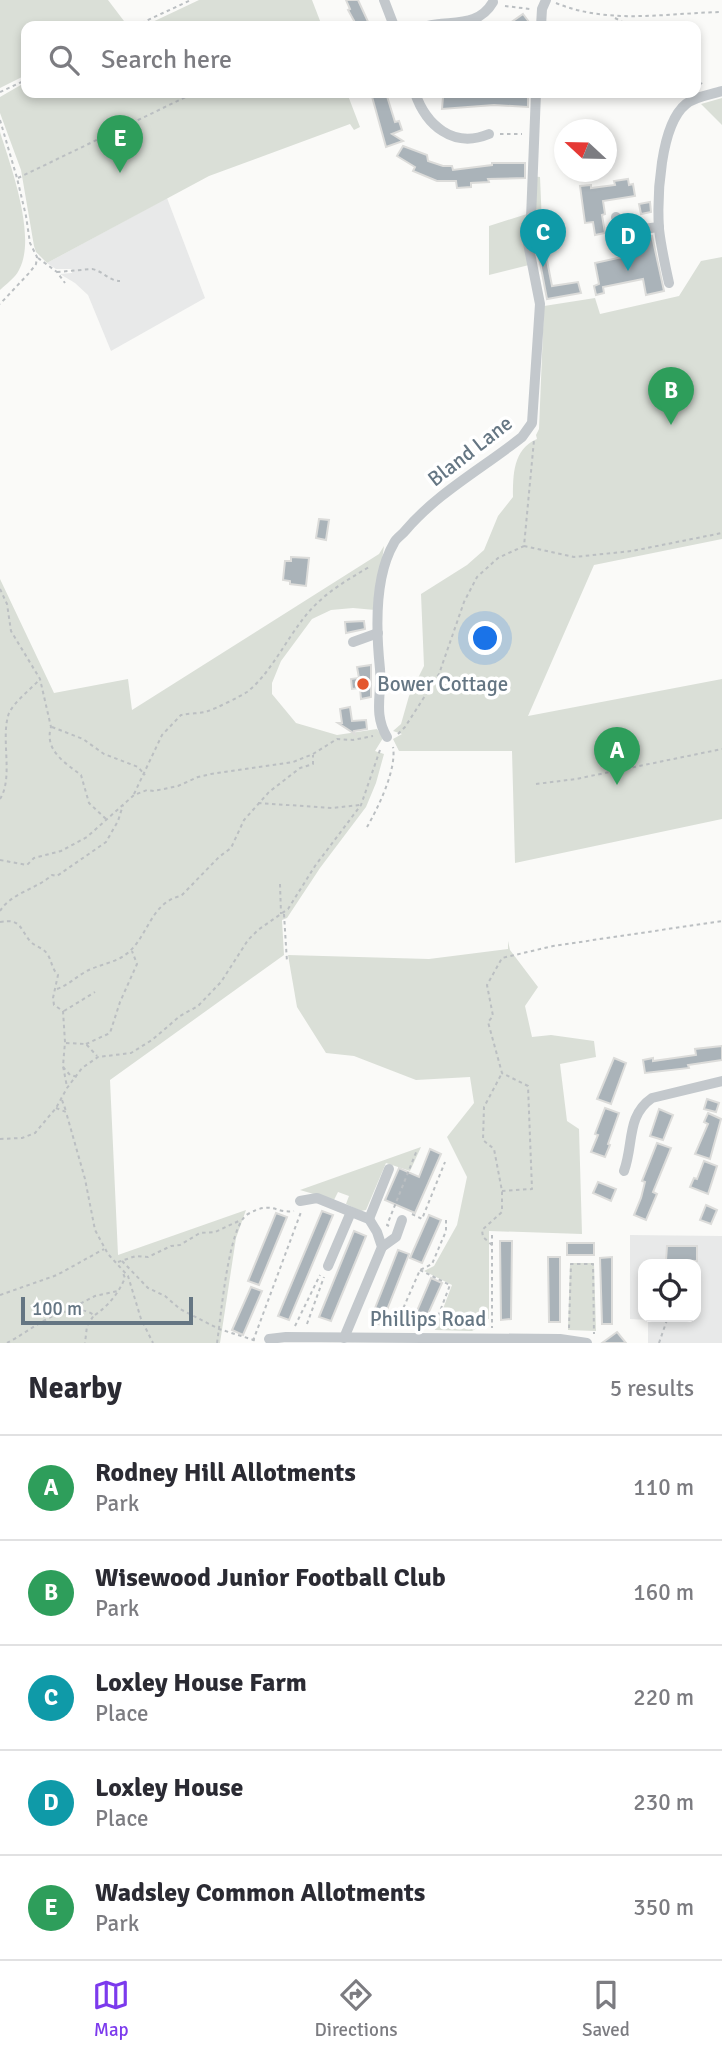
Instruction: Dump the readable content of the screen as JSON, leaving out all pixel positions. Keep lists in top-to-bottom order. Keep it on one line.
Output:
{"streets":{"street":["Bland Lane","Phillips Road"]},"places":["Bower Cottage"],"scale_bar":"100 m","north":"left","page":{"search":"Search here","pins":["E","C","D","B","A"],"scale":"100 m","heading":["Nearby","5 results"],"list":[{"mark":"A","name":"Rodney Hill Allotments","note":"Park","value":"110 m"},{"mark":"B","name":"Wisewood Junior Football Club","note":"Park","value":"160 m"},{"mark":"C","name":"Loxley House Farm","note":"Place","value":"220 m"},{"mark":"D","name":"Loxley House","note":"Place","value":"230 m"},{"mark":"E","name":"Wadsley Common Allotments","note":"Park","value":"350 m"}],"nav":["Map","Directions","Saved"]}}
